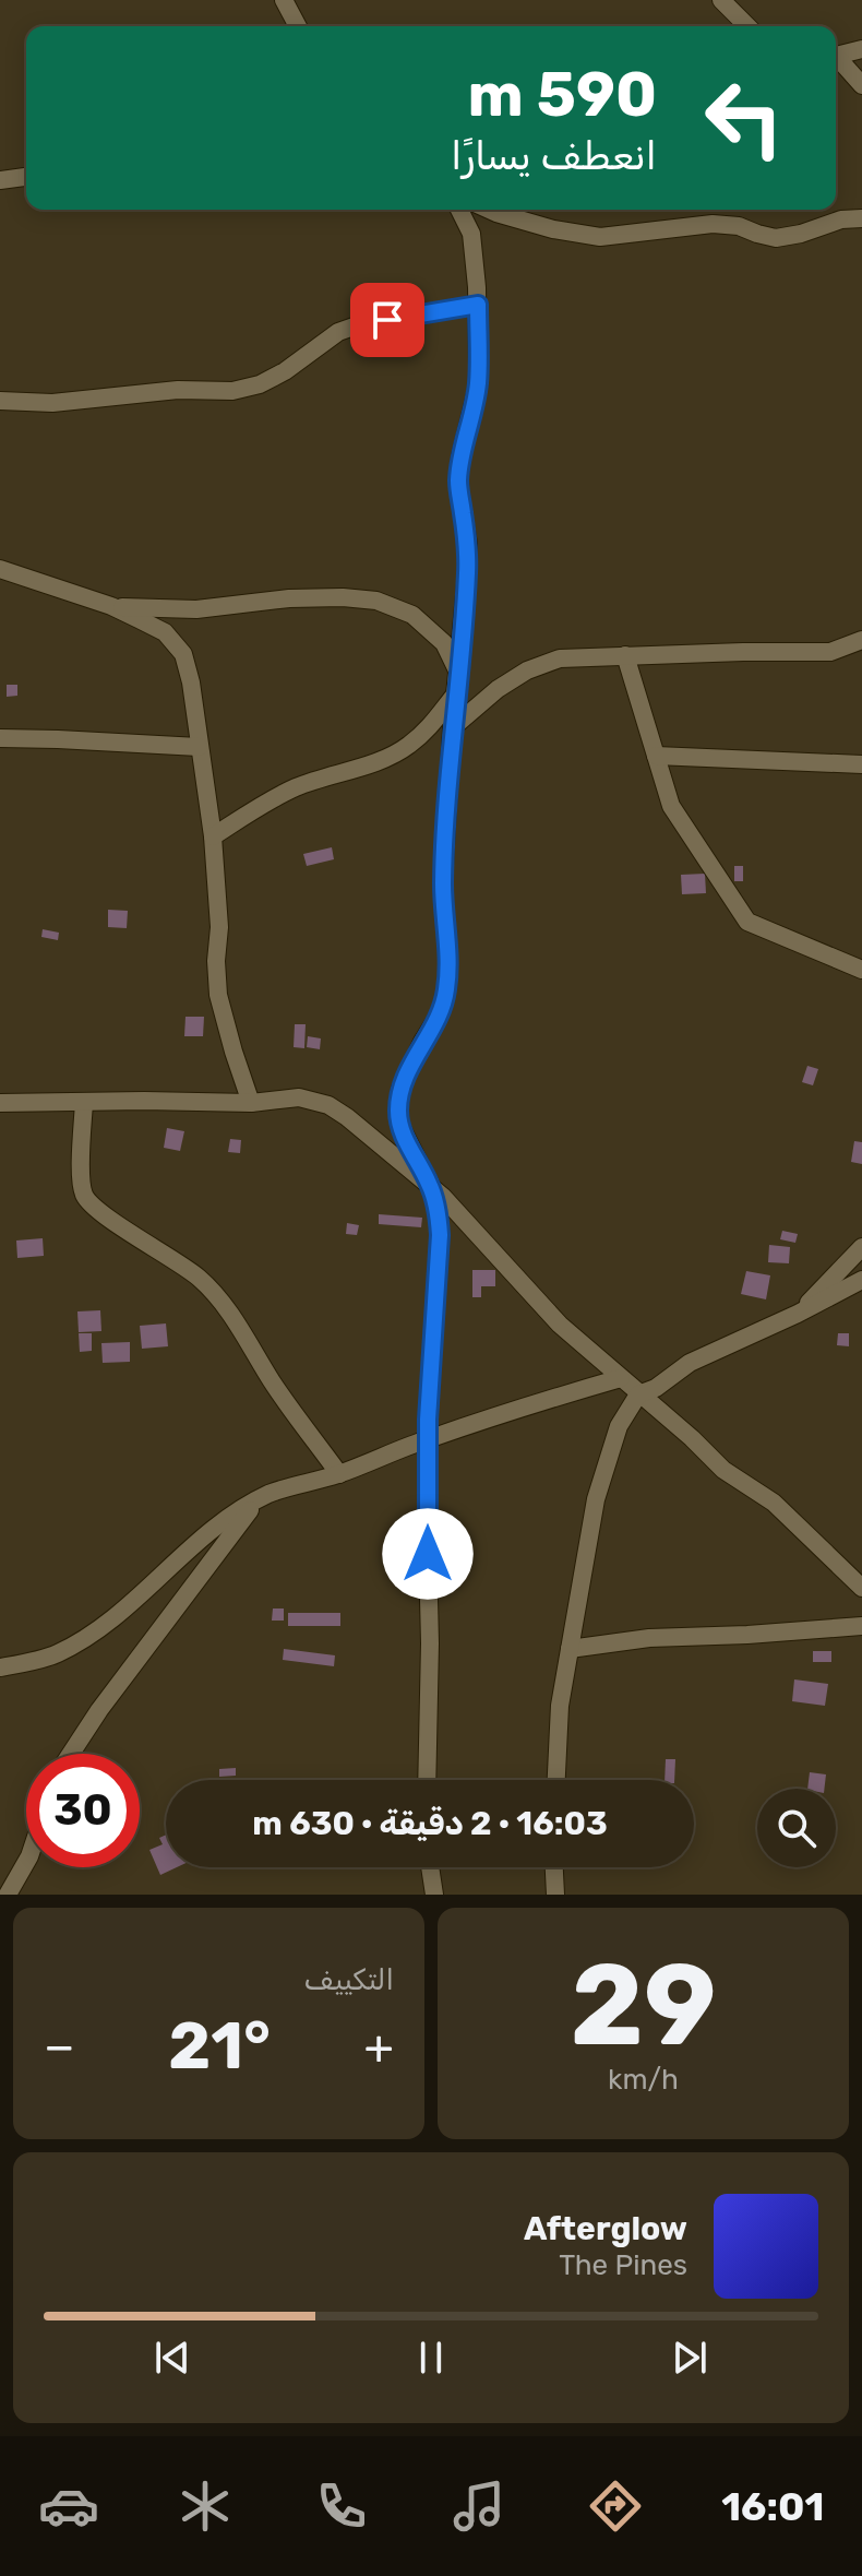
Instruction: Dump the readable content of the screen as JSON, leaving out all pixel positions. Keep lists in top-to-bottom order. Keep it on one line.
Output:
{"page":{"turn":["590 m","انعطف يسارًا"],"limit":"30","trip":"16:03 · 2 دقيقة · 630 m","tile":[["29","km/h"],"التكييف"],"heat":["−","21°","+"],"song":["Afterglow","The Pines"],"tabs":"16:01"}}
